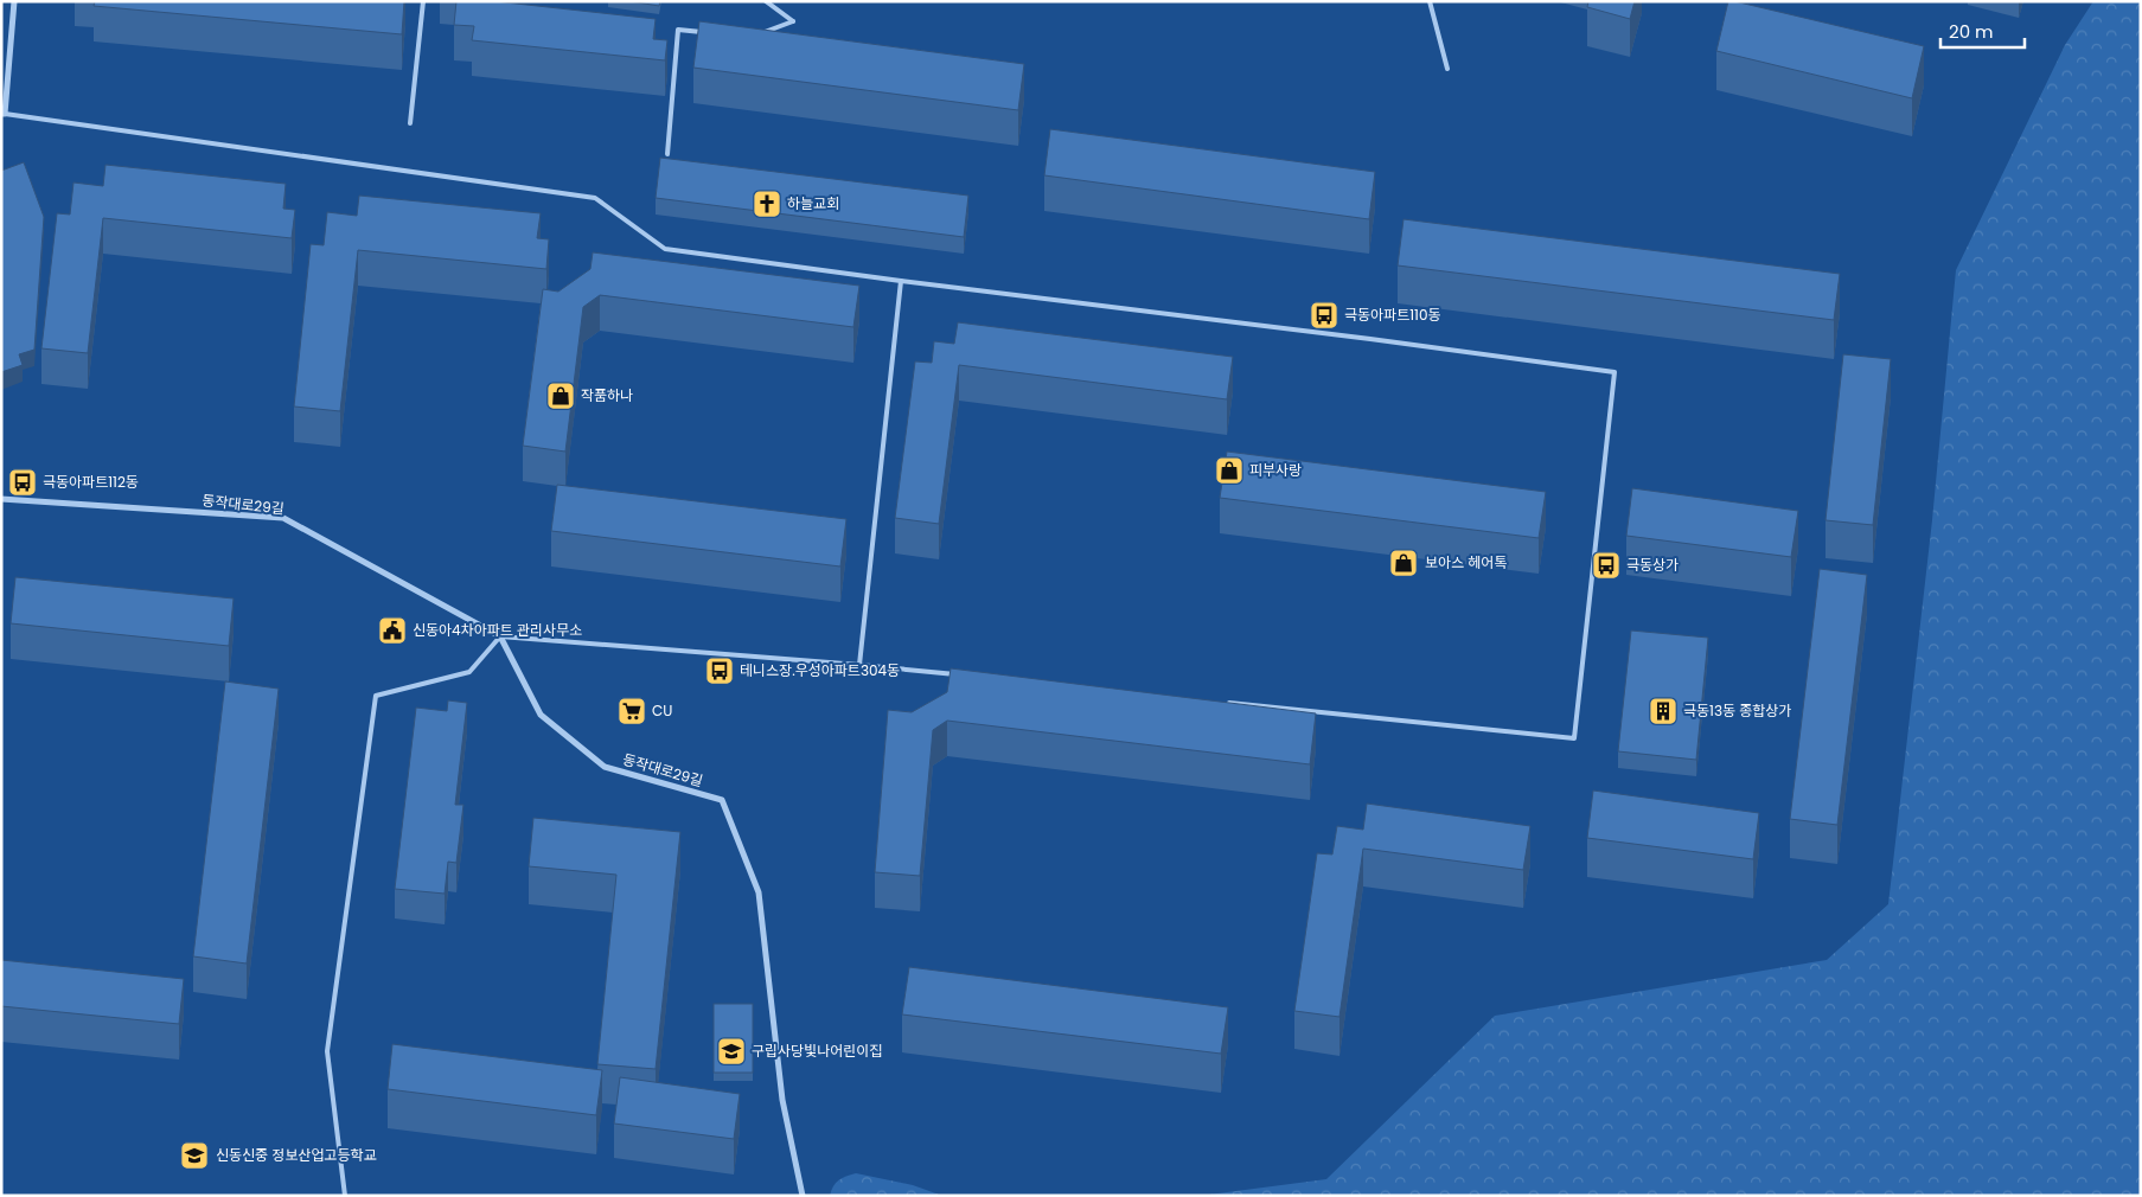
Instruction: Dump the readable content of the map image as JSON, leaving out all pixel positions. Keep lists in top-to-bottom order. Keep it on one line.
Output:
{"streets":{"street":["동작대로29길"]},"places":{"church":["하늘교회"],"bus stop":["극동아파트110동","극동아파트112동","극동상가","테니스장.우성아파트304동"],"shop":["작품하나","피부사랑","보아스 헤어톡"],"public building":["신동아4차아파트 관리사무소"],"supermarket":["CU"],"building":["극동13동 종합상가"],"school or university":["구립사당빛나어린이집","신동신중 정보산업고등학교"]},"scale_bar":"20 m"}
